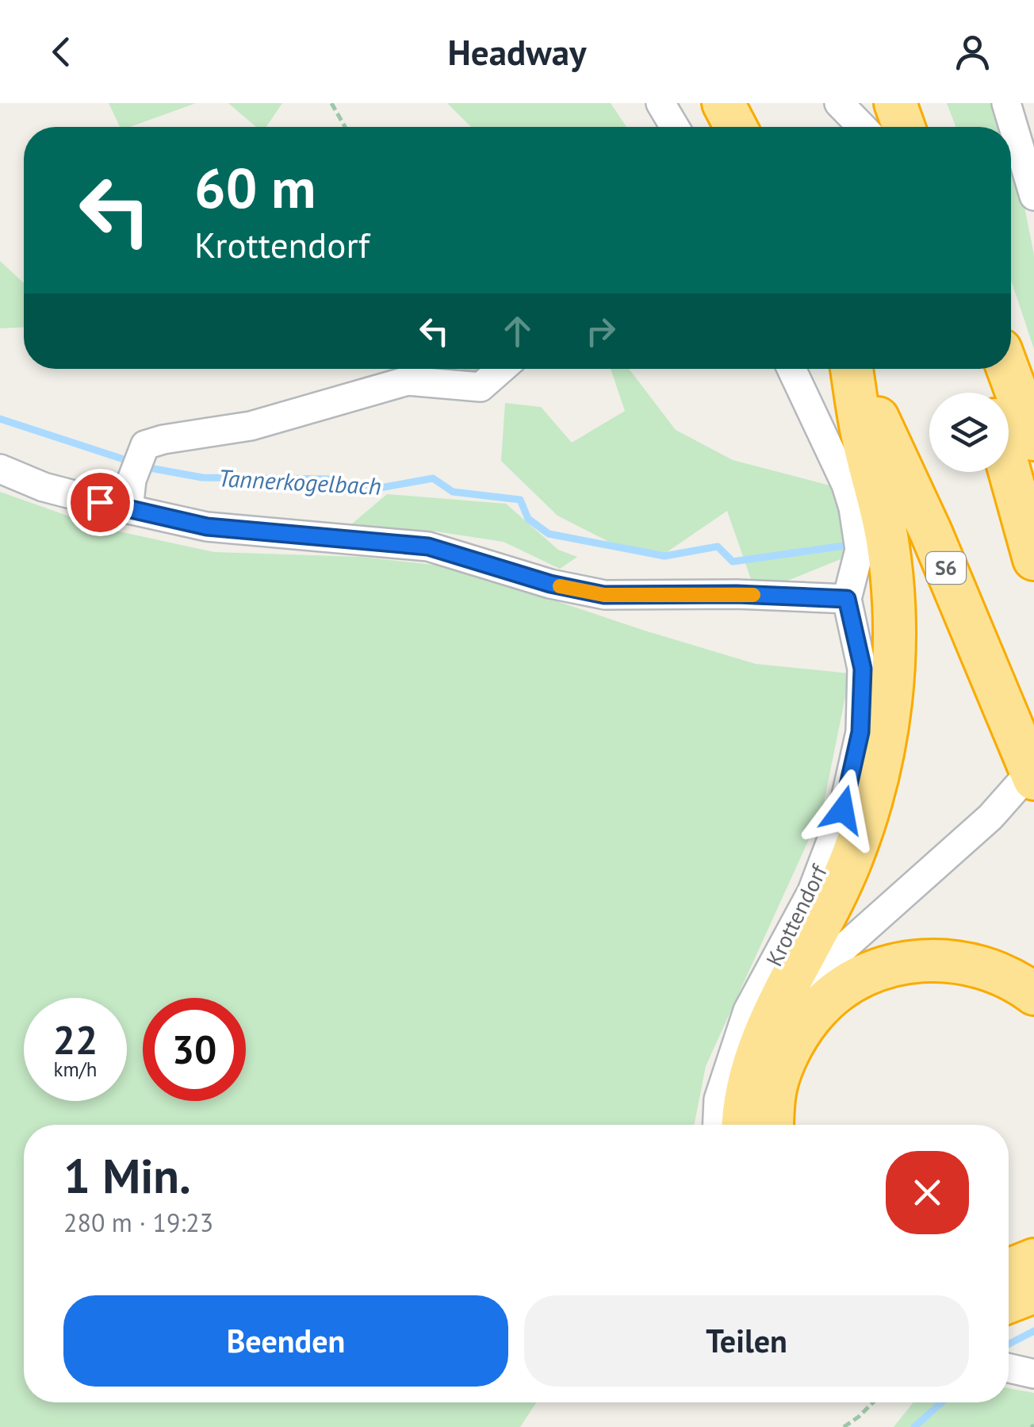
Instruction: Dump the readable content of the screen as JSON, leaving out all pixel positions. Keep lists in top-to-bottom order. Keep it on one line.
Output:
{"streets":{"highway":["S6"],"street":["Krottendorf"]},"water":["Tannerkogelbach"],"page":{"header":"Headway","turn":["60 m","Krottendorf"],"speed":"22 km/h","limit":"30","heading":["1 Min.","280 m · 19:23"],"buttons":["Beenden","Teilen"]}}
